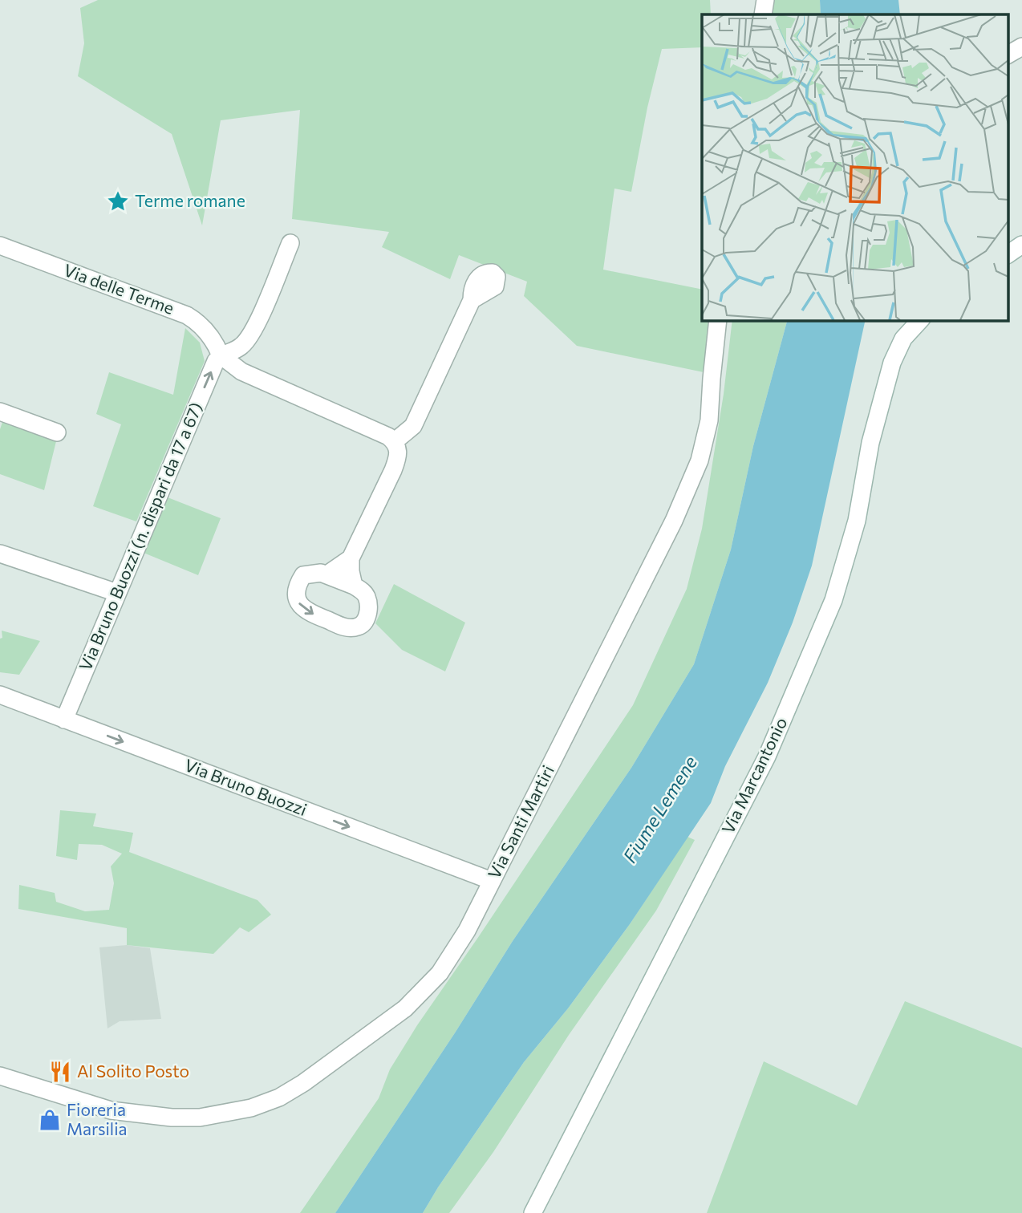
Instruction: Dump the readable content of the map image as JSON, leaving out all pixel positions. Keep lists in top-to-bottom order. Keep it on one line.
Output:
{"streets":{"street":["Via delle Terme","Via Bruno Buozzi (n. dispari da 17 a 67)","Via Marcantonio","Via Bruno Buozzi","Via Santi Martiri"]},"crossings":[["Via delle Terme","Via Bruno Buozzi (n. dispari da 17 a 67)"],["Via Bruno Buozzi (n. dispari da 17 a 67)","Via Bruno Buozzi"],["Via Bruno Buozzi","Via Santi Martiri"]],"one_way":["Via Bruno Buozzi (n. dispari da 17 a 67)","Via Bruno Buozzi"],"water":["Fiume Lemene"],"places":{"place":["Terme romane"],"restaurant":["Al Solito Posto"],"shop":["Fioreria Marsilia"]}}
